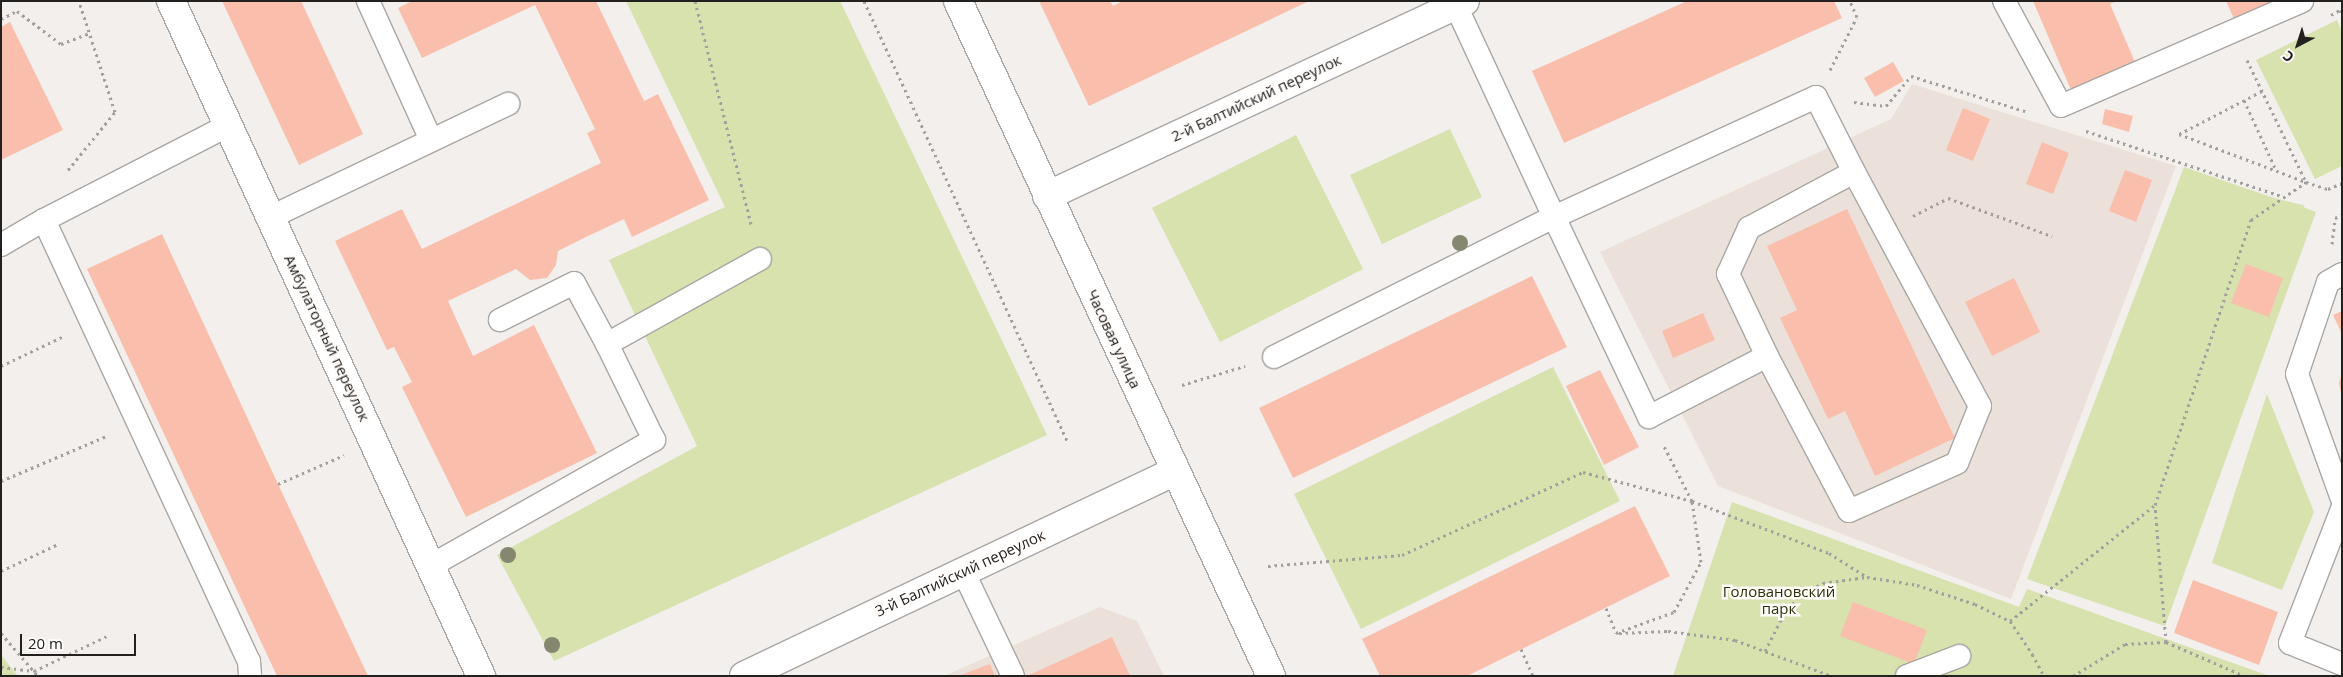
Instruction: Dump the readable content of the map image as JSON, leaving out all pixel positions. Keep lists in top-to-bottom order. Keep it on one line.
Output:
{"streets":{"street":["2-й Балтийский переулок","Амбулаторный переулок","Часовая улица","3-й Балтийский переулок"]},"crossings":[["2-й Балтийский переулок","Часовая улица"],["Часовая улица","3-й Балтийский переулок"]],"parks":["Головановский парк"],"scale_bar":"20 m","north":"bottom left"}
